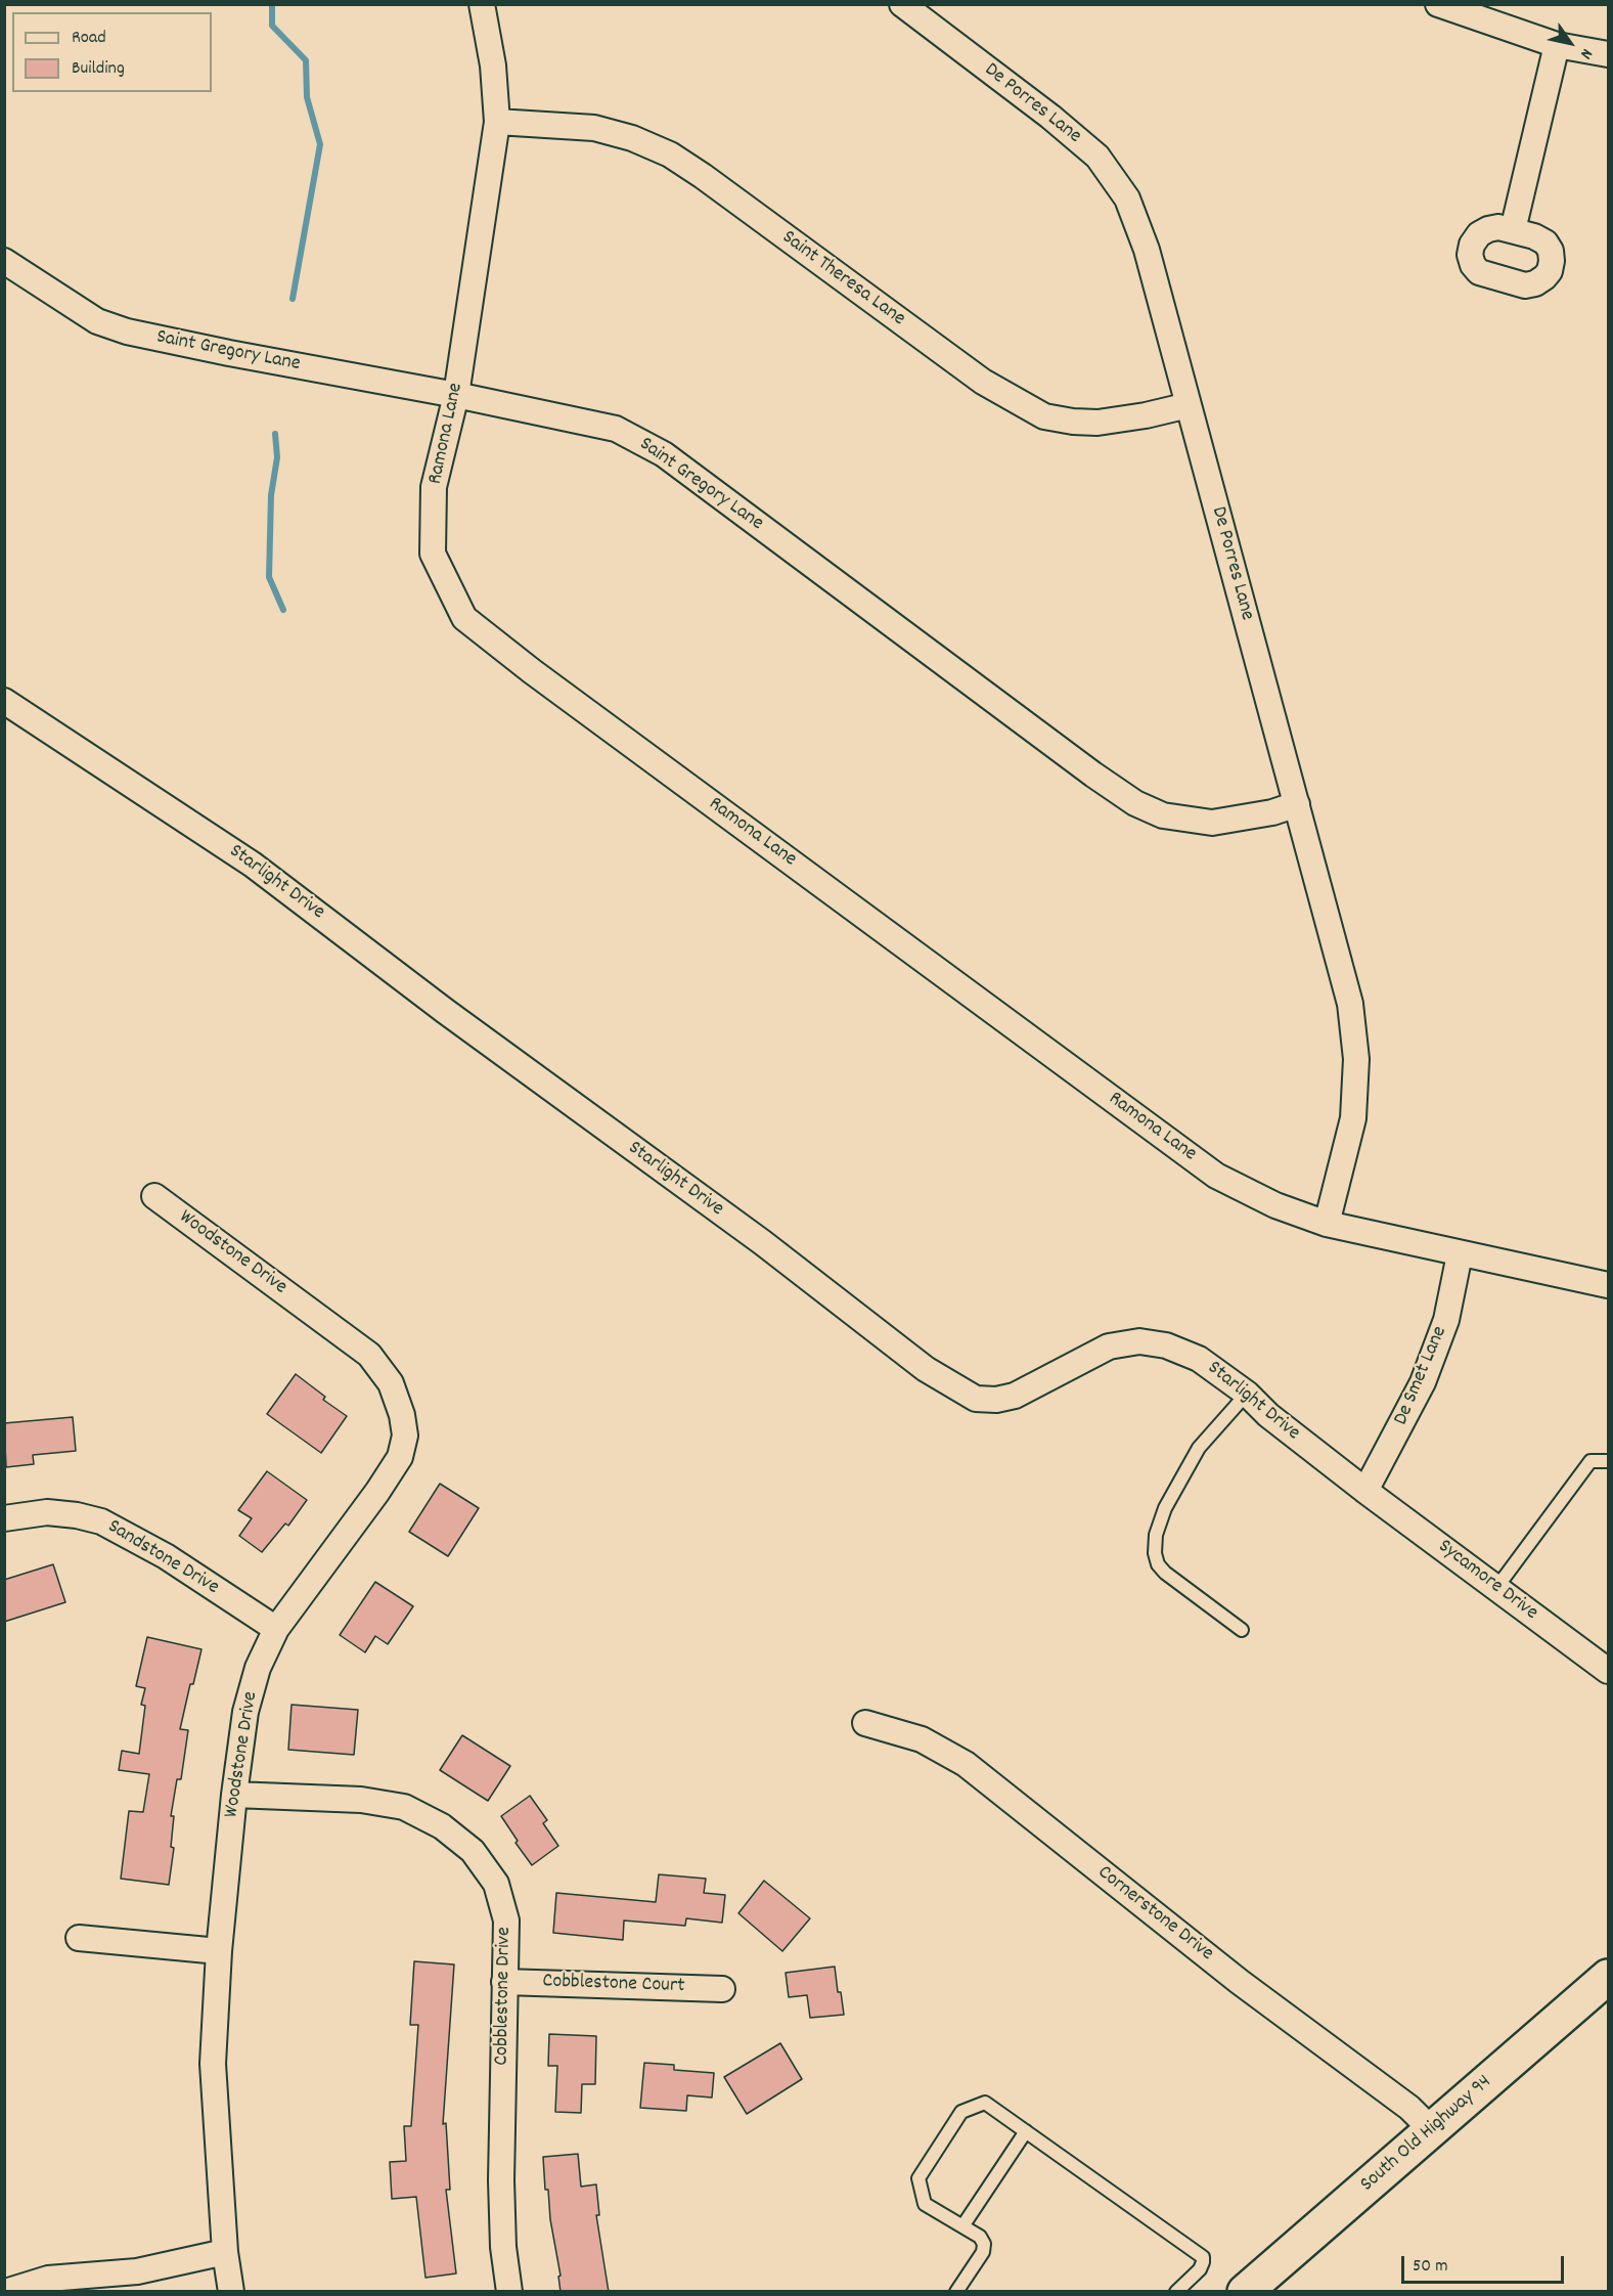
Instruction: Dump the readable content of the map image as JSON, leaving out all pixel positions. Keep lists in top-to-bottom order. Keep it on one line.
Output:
{"streets":{"main road":["South Old Highway 94"],"street":["De Porres Lane","Saint Theresa Lane","Saint Gregory Lane","Ramona Lane","Starlight Drive","Woodstone Drive","De Smet Lane","Sandstone Drive","Sycamore Drive","Cornerstone Drive","Cobblestone Court","Cobblestone Drive"]},"crossings":[["De Porres Lane","Saint Theresa Lane"],["De Porres Lane","Saint Gregory Lane"],["De Porres Lane","Ramona Lane"],["Saint Theresa Lane","Ramona Lane"],["Saint Gregory Lane","Ramona Lane"],["Ramona Lane","De Smet Lane"],["Starlight Drive","De Smet Lane"],["Starlight Drive","Sycamore Drive"],["Woodstone Drive","Sandstone Drive"],["Woodstone Drive","Cobblestone Drive"],["De Smet Lane","Sycamore Drive"],["Cornerstone Drive","South Old Highway 94"],["Cobblestone Court","Cobblestone Drive"]],"legend":["Road","Building"],"scale_bar":"50 m","north":"bottom right"}
